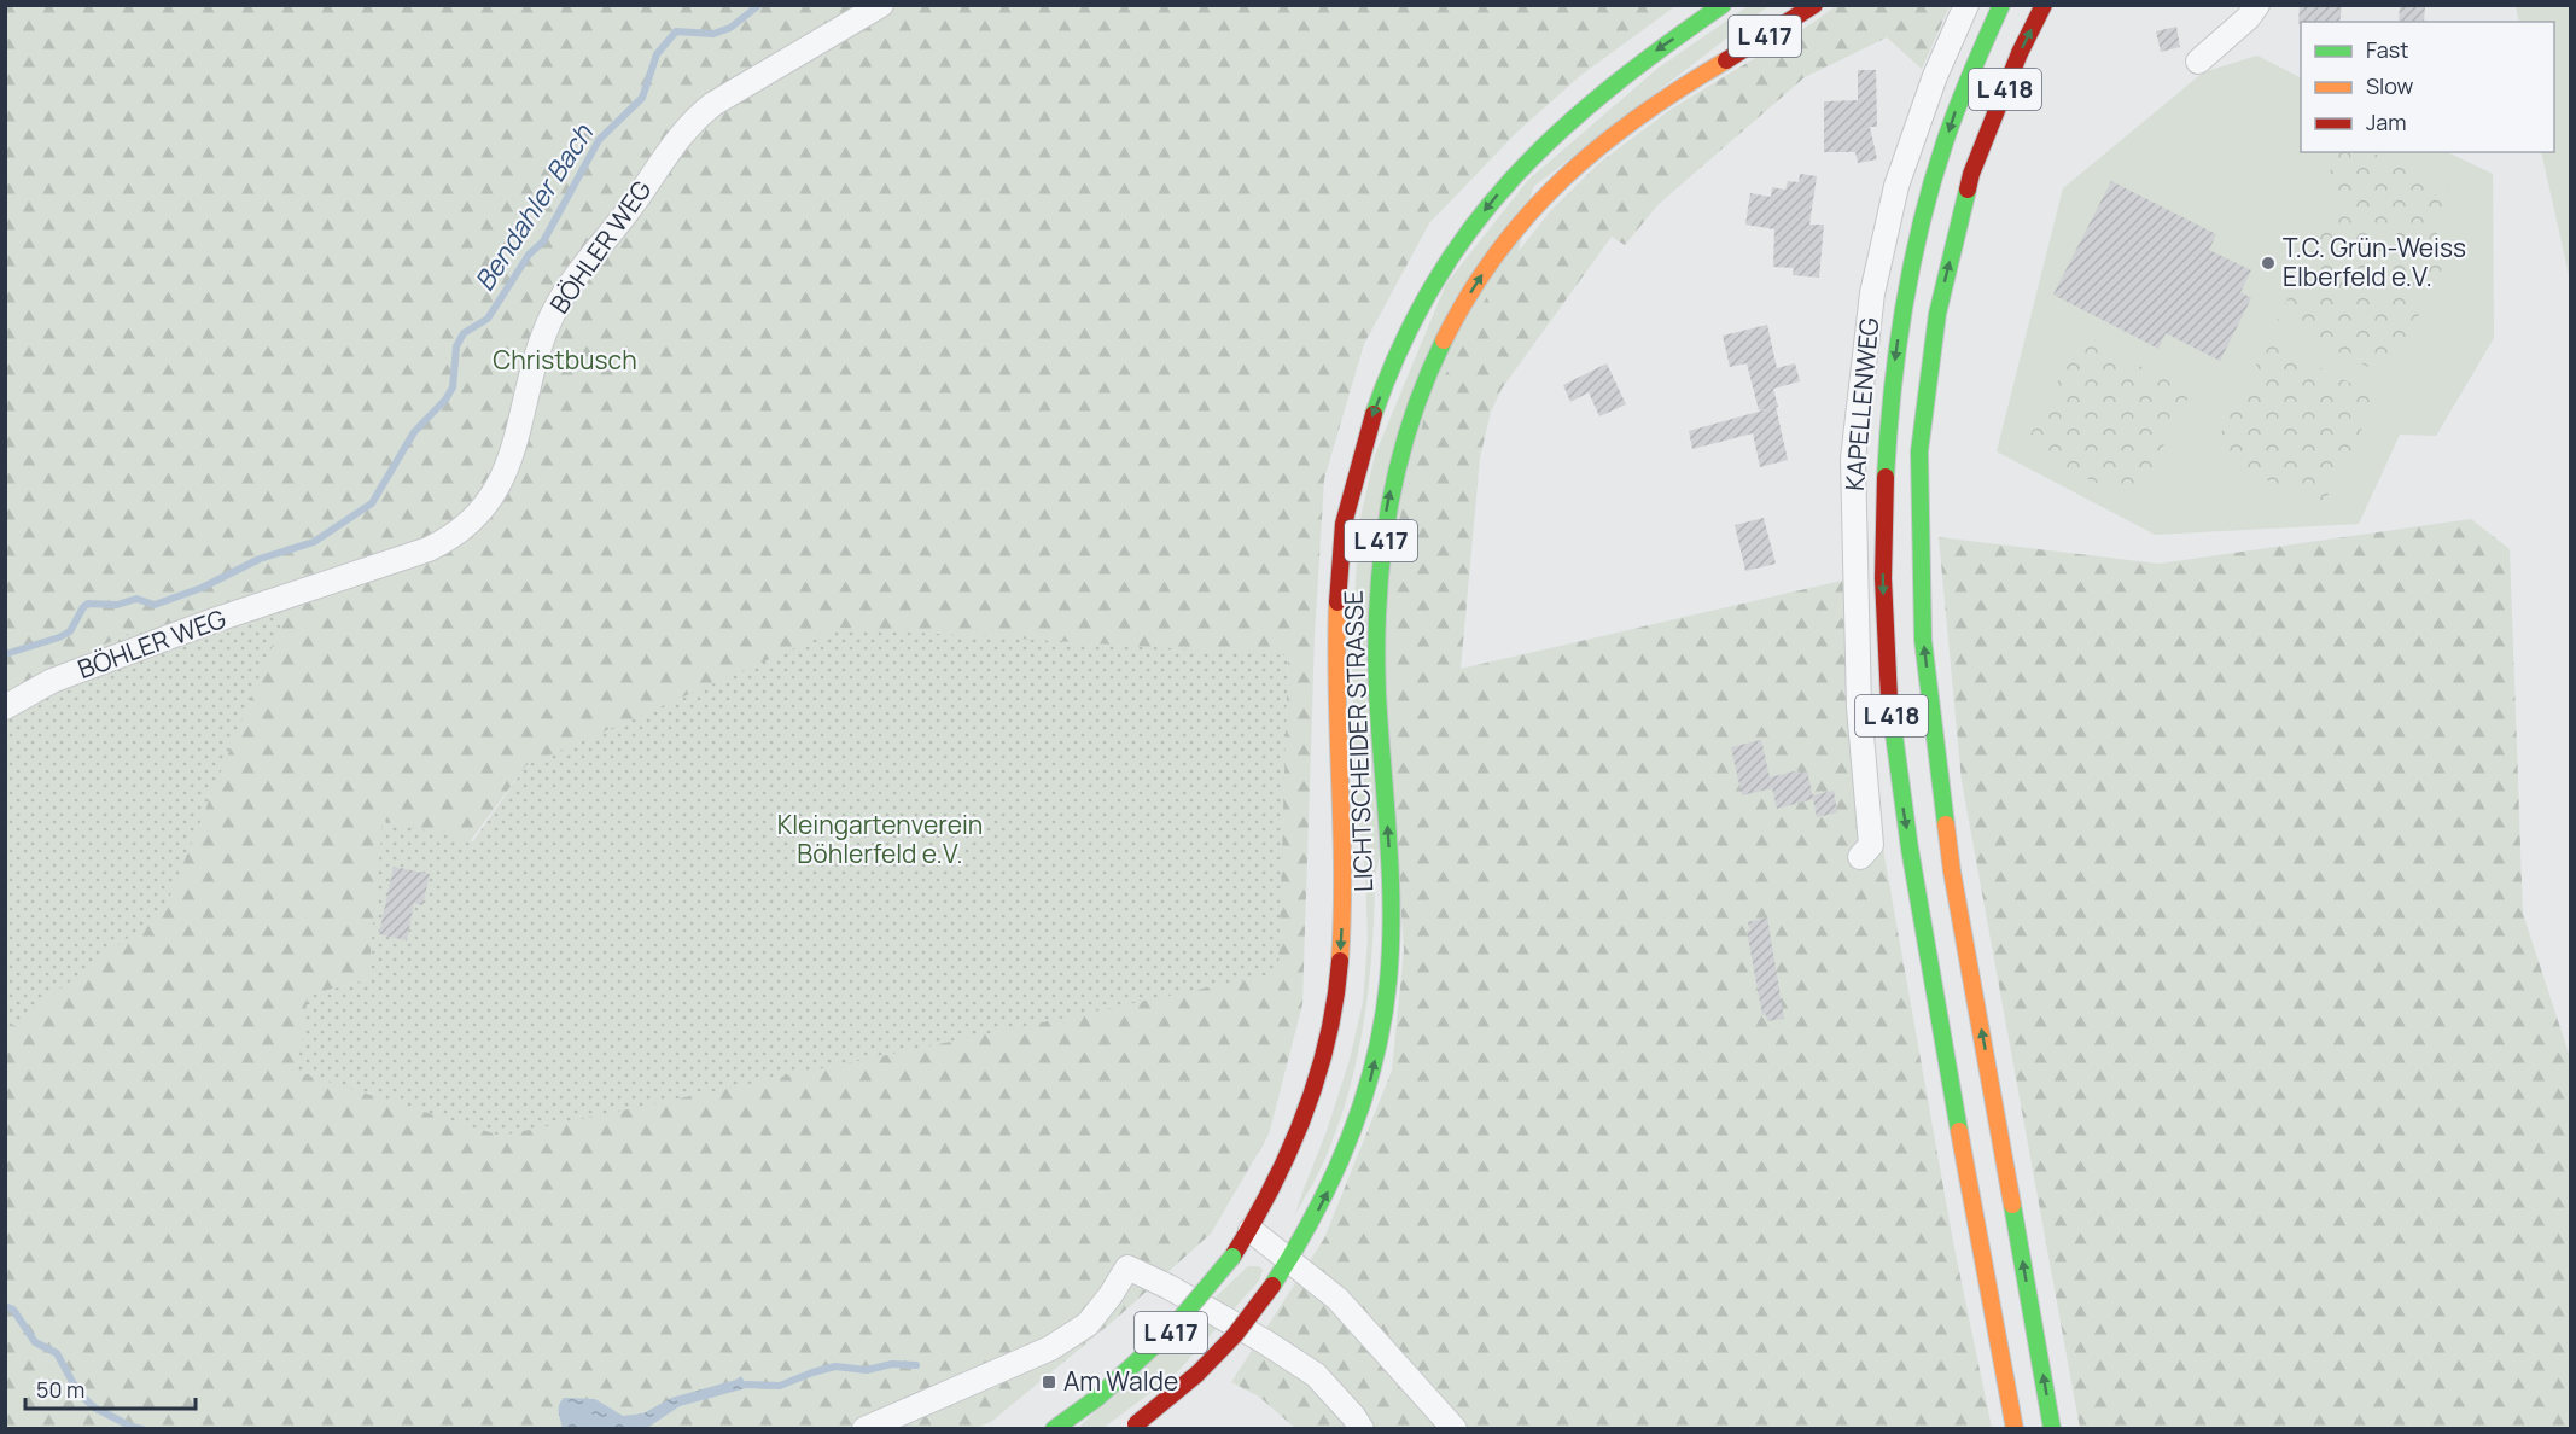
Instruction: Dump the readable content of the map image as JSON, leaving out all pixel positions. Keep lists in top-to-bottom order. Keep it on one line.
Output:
{"streets":{"main road":["L 417","L 418","LICHTSCHEIDER STRASSE"],"street":["BÖHLER WEG","KAPELLENWEG"]},"water":["Bendahler Bach"],"parks":["Christbusch","Kleingartenverein Böhlerfeld e.V."],"places":{"other":["T.C. Grün-Weiss Elberfeld e.V."],"transit":["Am Walde"]},"legend":["Fast","Slow","Jam"],"scale_bar":"50 m"}
